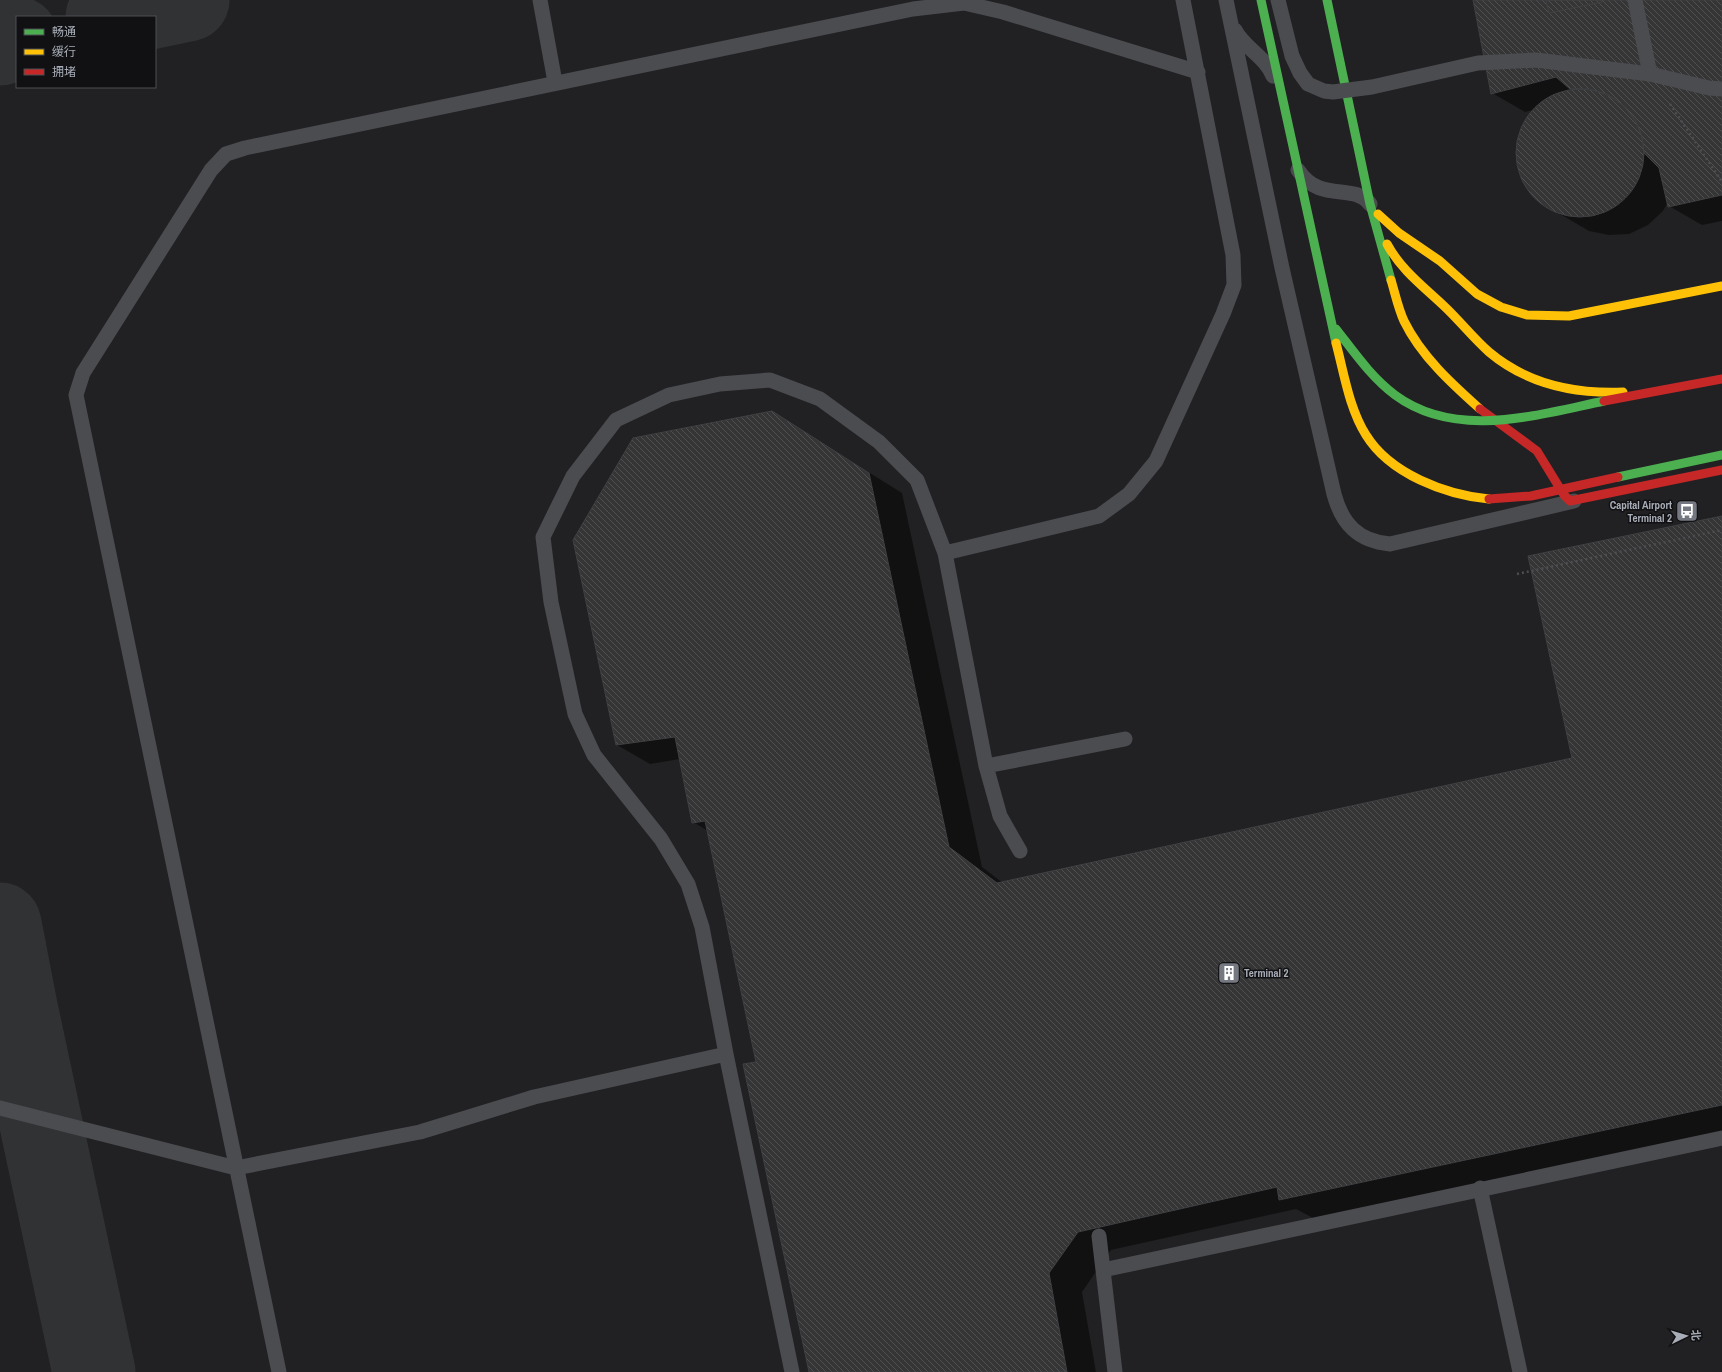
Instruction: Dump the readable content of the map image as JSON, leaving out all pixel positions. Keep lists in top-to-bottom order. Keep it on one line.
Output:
{"places":{"bus stop":["Capital Airport Terminal 2"],"building":["Terminal 2"]},"legend":["畅通","缓行","拥堵"],"north":"right"}
